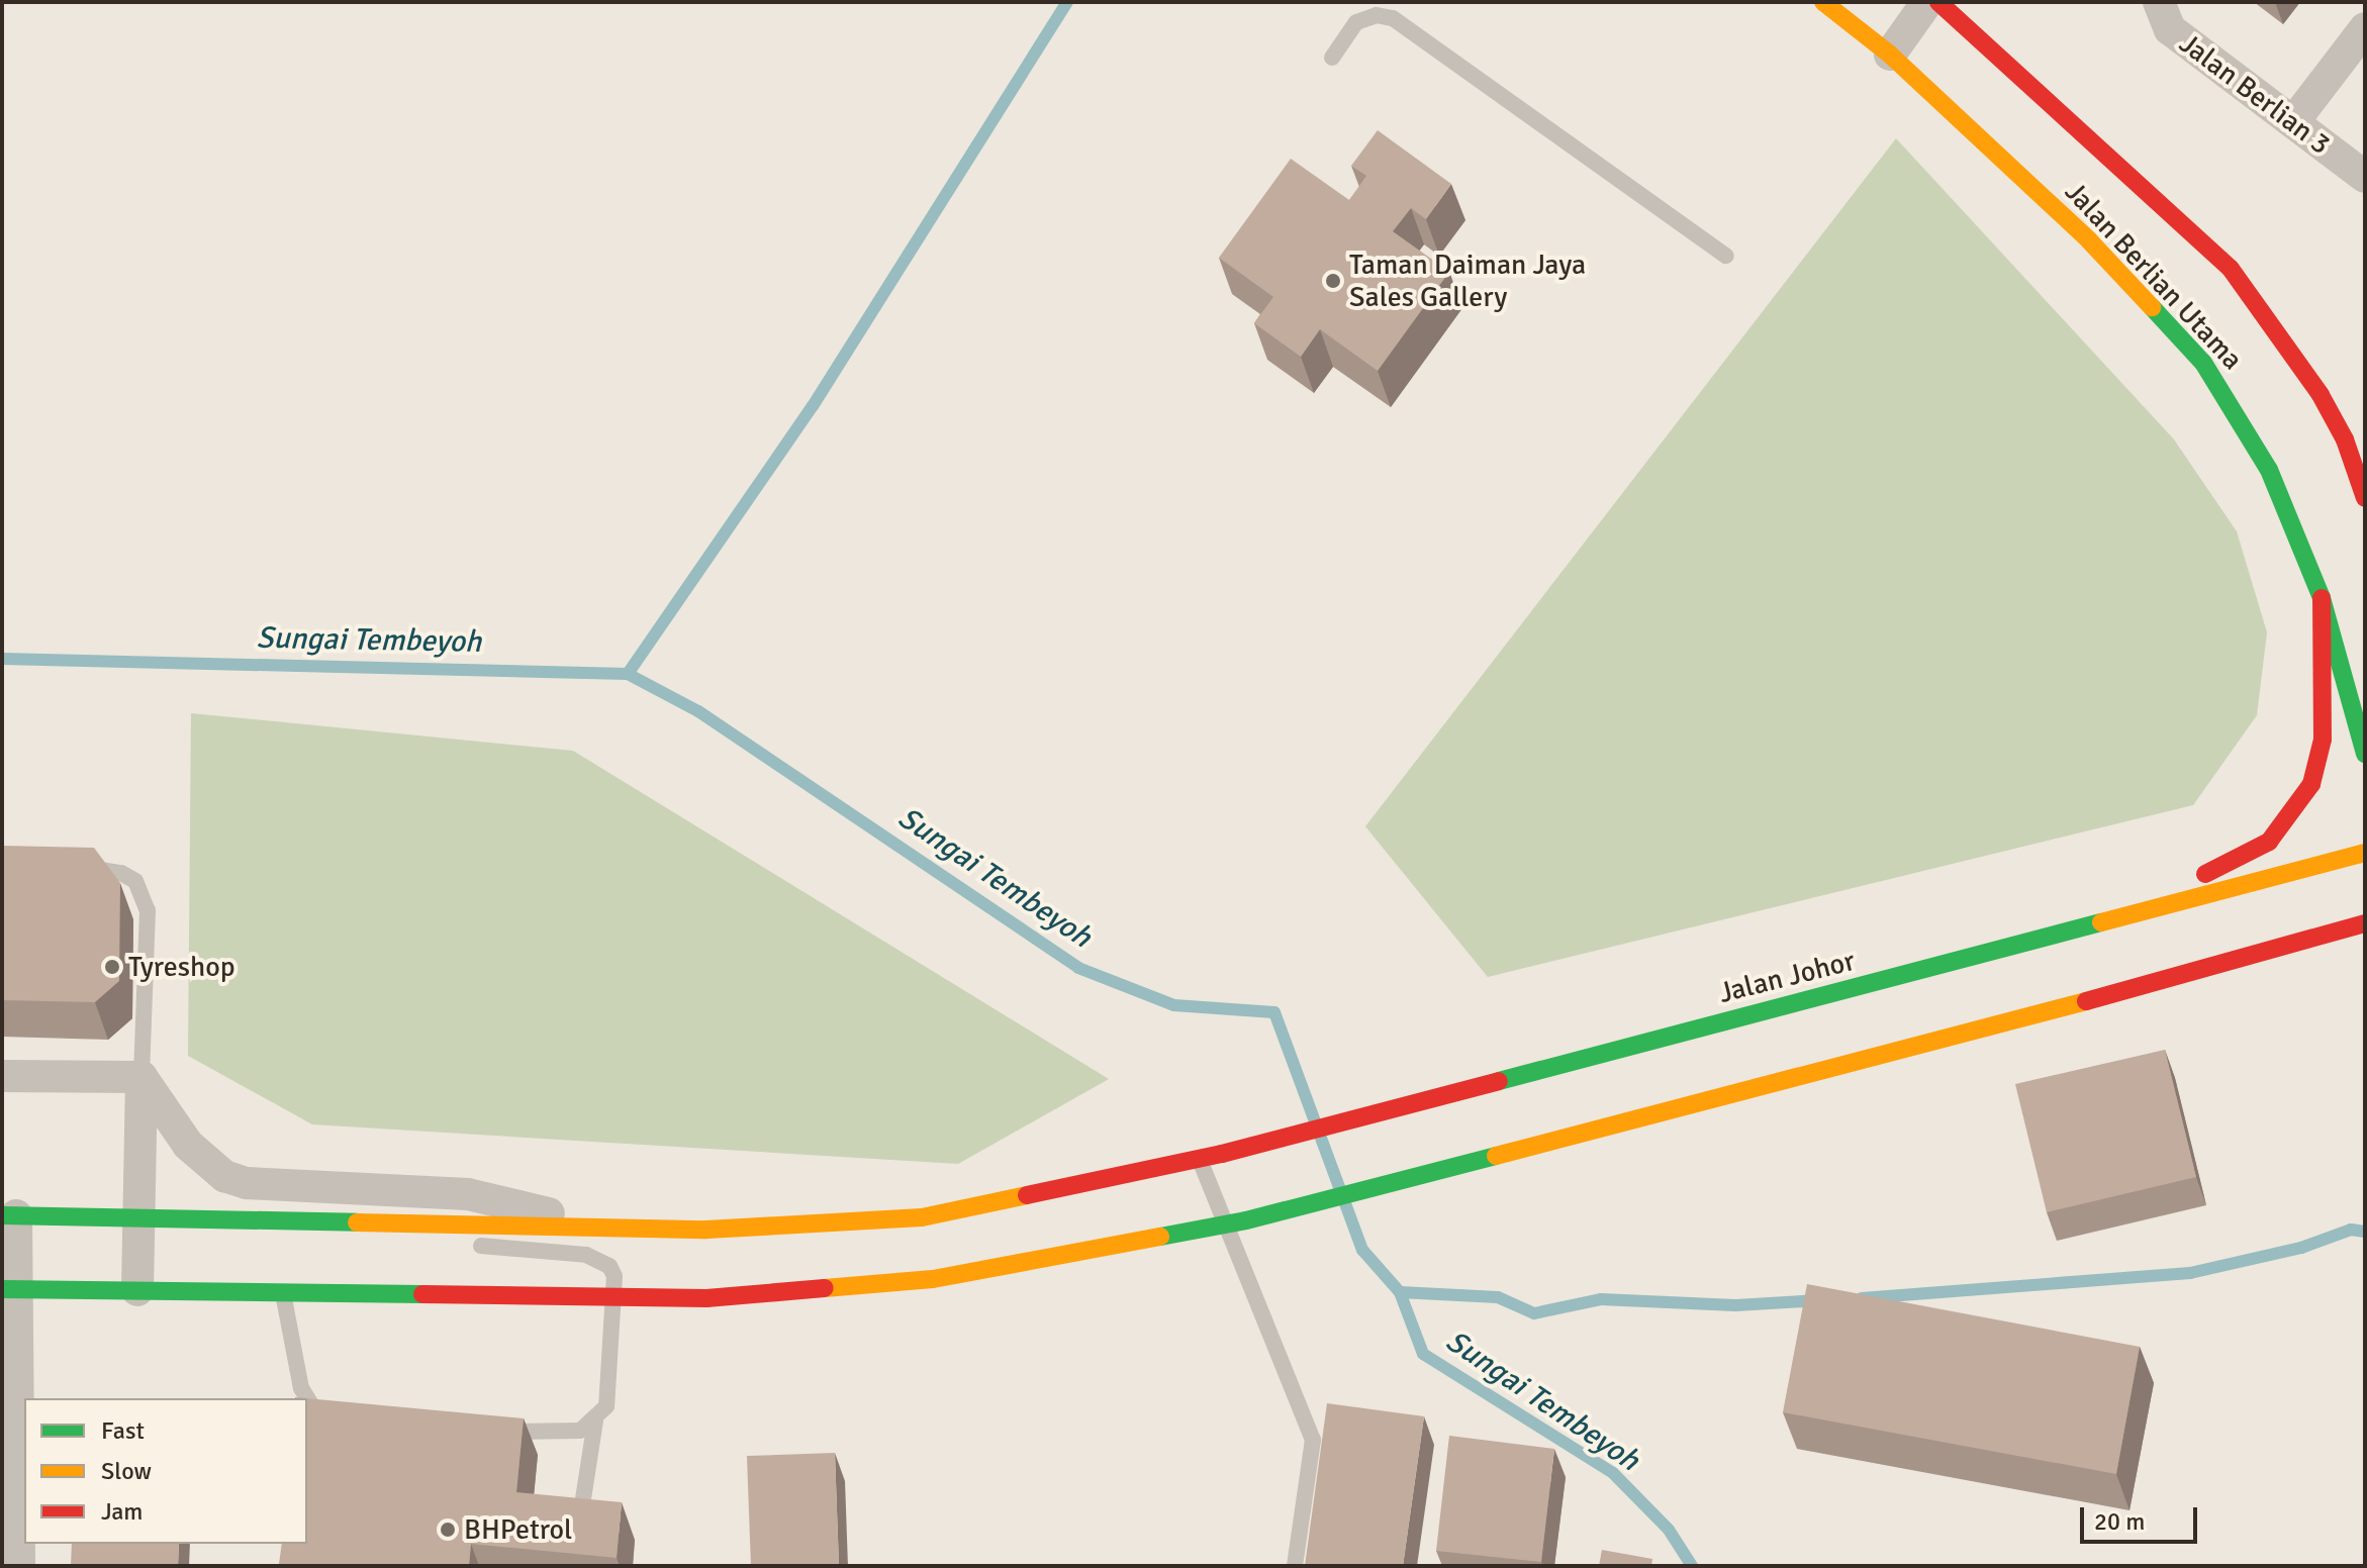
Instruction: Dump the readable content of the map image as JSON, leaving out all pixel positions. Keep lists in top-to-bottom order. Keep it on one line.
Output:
{"streets":{"main road":["Jalan Berlian Utama","Jalan Johor"],"street":["Jalan Berlian 3"]},"water":["Sungai Tembeyoh"],"places":["Taman Daiman Jaya Sales Gallery","Tyreshop","BHPetrol"],"legend":["Fast","Slow","Jam"],"scale_bar":"20 m"}
